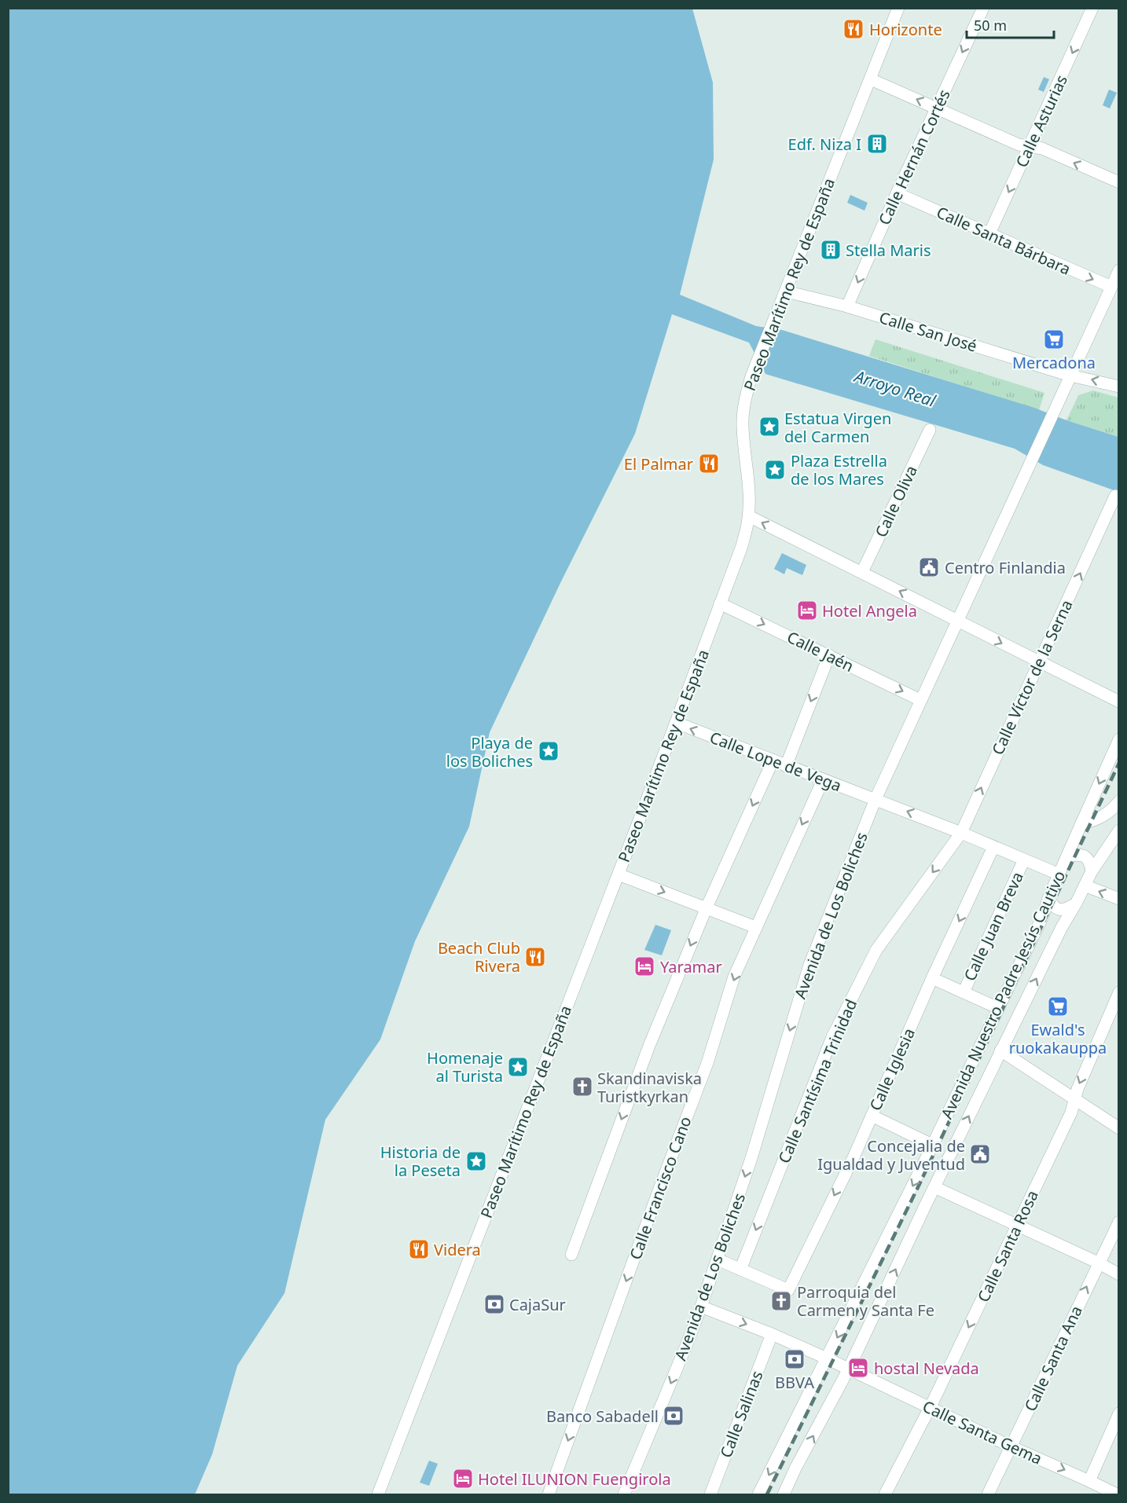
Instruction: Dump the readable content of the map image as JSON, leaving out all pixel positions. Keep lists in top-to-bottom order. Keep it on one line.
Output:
{"streets":{"street":["Calle Asturias","Calle Hernán Cortés","Calle Santa Bárbara","Paseo Marítimo Rey de España","Calle San José","Calle Oliva","Calle Jaén","Calle Víctor de la Serna","Calle Lope de Vega","Avenida de Los Boliches","Calle Juan Breva","Avenida Nuestro Padre Jesús Cautivo","Calle Iglesia","Calle Santísima Trinidad","Calle Francisco Cano","Calle Santa Rosa","Calle Santa Ana","Calle Salinas","Calle Santa Gema"]},"crossings":[["Calle Asturias","Calle Santa Bárbara"],["Calle Hernán Cortés","Calle Santa Bárbara"],["Calle Hernán Cortés","Calle San José"],["Calle Santa Bárbara","Avenida de Los Boliches"],["Paseo Marítimo Rey de España","Calle San José"],["Paseo Marítimo Rey de España","Calle Jaén"],["Paseo Marítimo Rey de España","Calle Lope de Vega"],["Calle San José","Avenida de Los Boliches"],["Calle Jaén","Avenida de Los Boliches"],["Calle Víctor de la Serna","Calle Lope de Vega"],["Calle Víctor de la Serna","Calle Santísima Trinidad"],["Calle Lope de Vega","Avenida de Los Boliches"],["Calle Lope de Vega","Calle Juan Breva"],["Calle Lope de Vega","Avenida Nuestro Padre Jesús Cautivo"],["Calle Lope de Vega","Calle Iglesia"],["Calle Lope de Vega","Calle Santísima Trinidad"],["Calle Lope de Vega","Calle Francisco Cano"],["Avenida de Los Boliches","Calle Santa Gema"],["Avenida Nuestro Padre Jesús Cautivo","Calle Santa Gema"],["Calle Iglesia","Calle Santísima Trinidad"],["Calle Santa Rosa","Calle Santa Gema"],["Calle Santa Ana","Calle Santa Gema"],["Calle Salinas","Calle Santa Gema"]],"one_way":["Calle Asturias","Calle Hernán Cortés","Calle Víctor de la Serna","Calle Lope de Vega","Avenida de Los Boliches","Calle Iglesia","Calle Santísima Trinidad","Calle Santa Rosa","Calle Santa Gema"],"water":["Arroyo Real"],"places":{"restaurant":["Horizonte","El Palmar","Beach Club Rivera","Videra"],"building":["Edf. Niza I","Stella Maris"],"supermarket":["Mercadona","Ewald's ruokakauppa"],"place":["Estatua Virgen del Carmen","Plaza Estrella de los Mares","Playa de los Boliches","Homenaje al Turista","Historia de la Peseta"],"public building":["Centro Finlandia","Concejalia de Igualdad y Juventud"],"hotel":["Hotel Angela","Yaramar","hostal Nevada","Hotel ILUNION Fuengirola"],"church":["Skandinaviska Turistkyrkan","Parroquia del Carmen y Santa Fe"],"bank":["CajaSur","BBVA","Banco Sabadell"]},"scale_bar":"50 m"}
